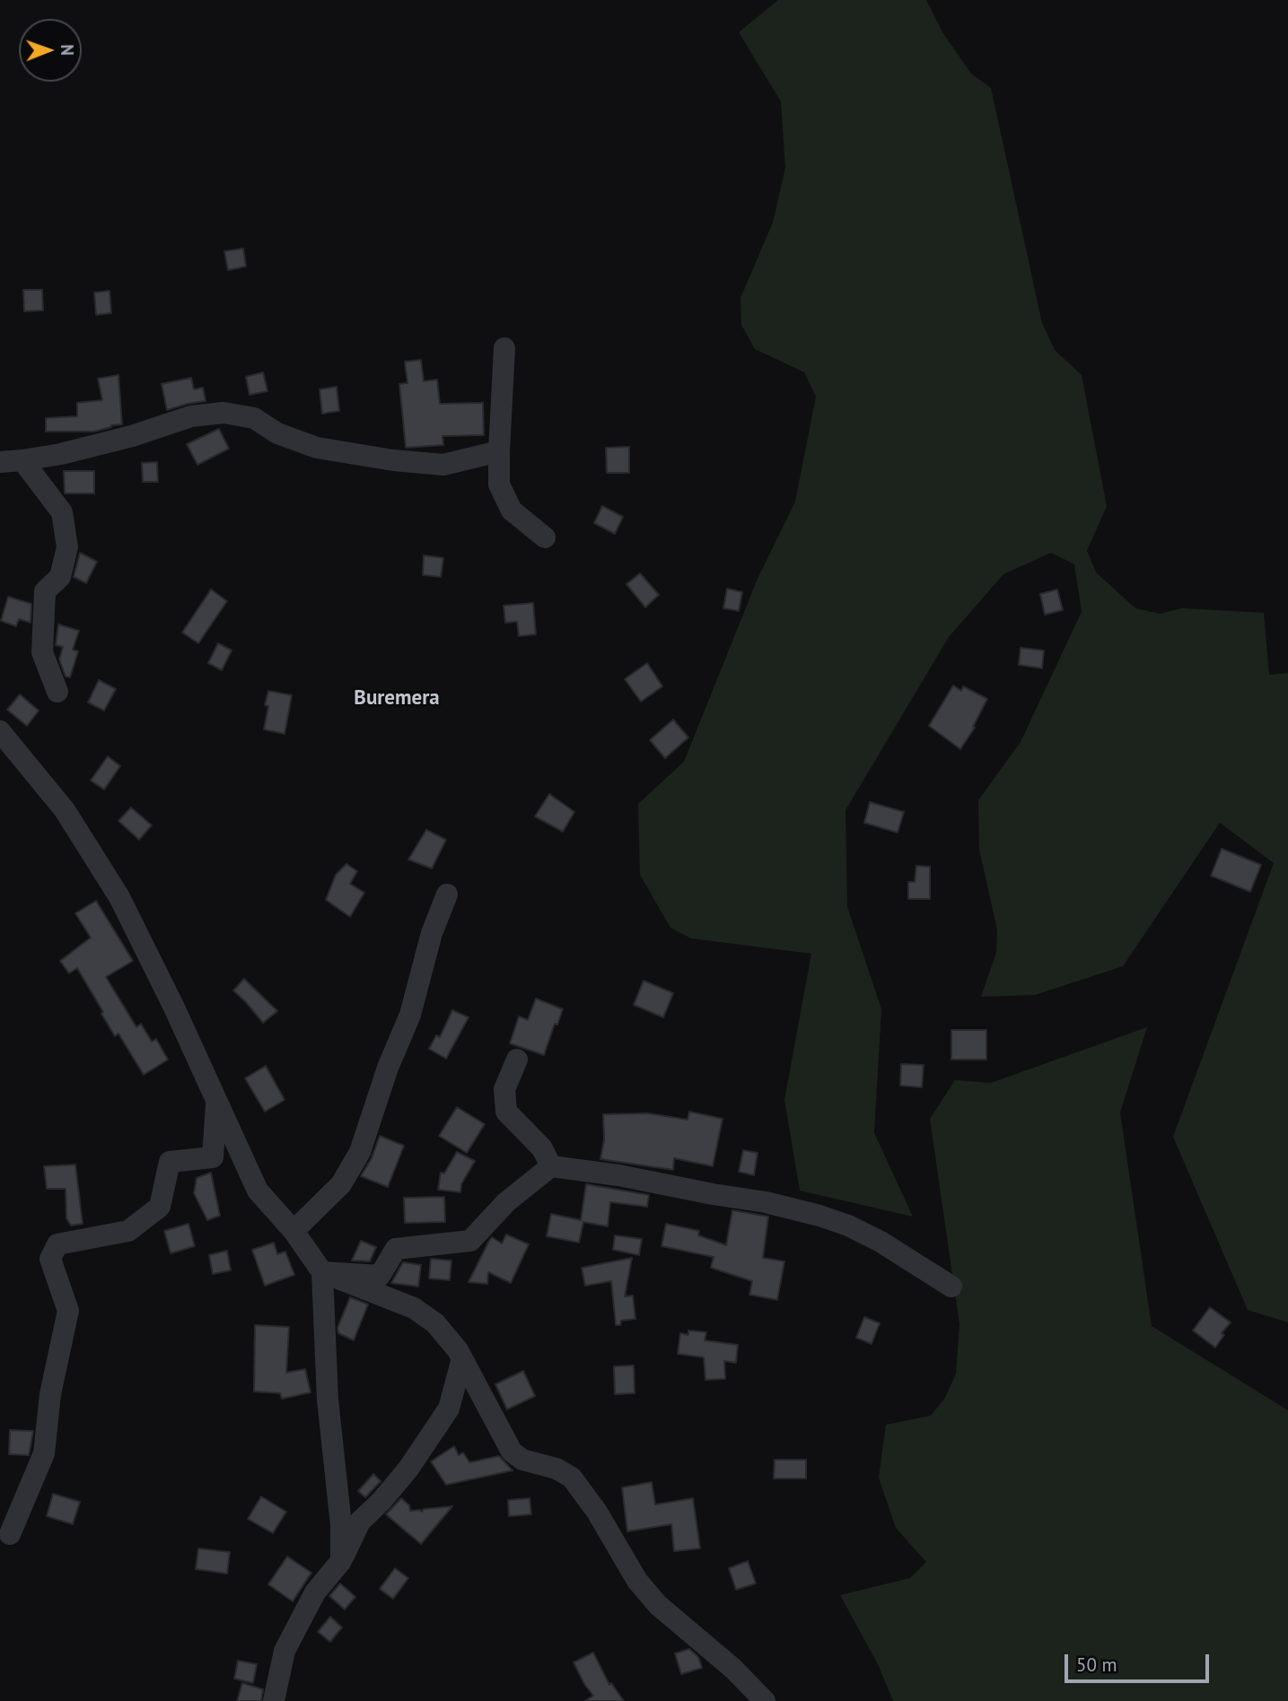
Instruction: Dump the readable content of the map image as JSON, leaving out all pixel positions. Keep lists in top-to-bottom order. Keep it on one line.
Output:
{"districts":["Buremera"],"scale_bar":"50 m","north":"right"}
